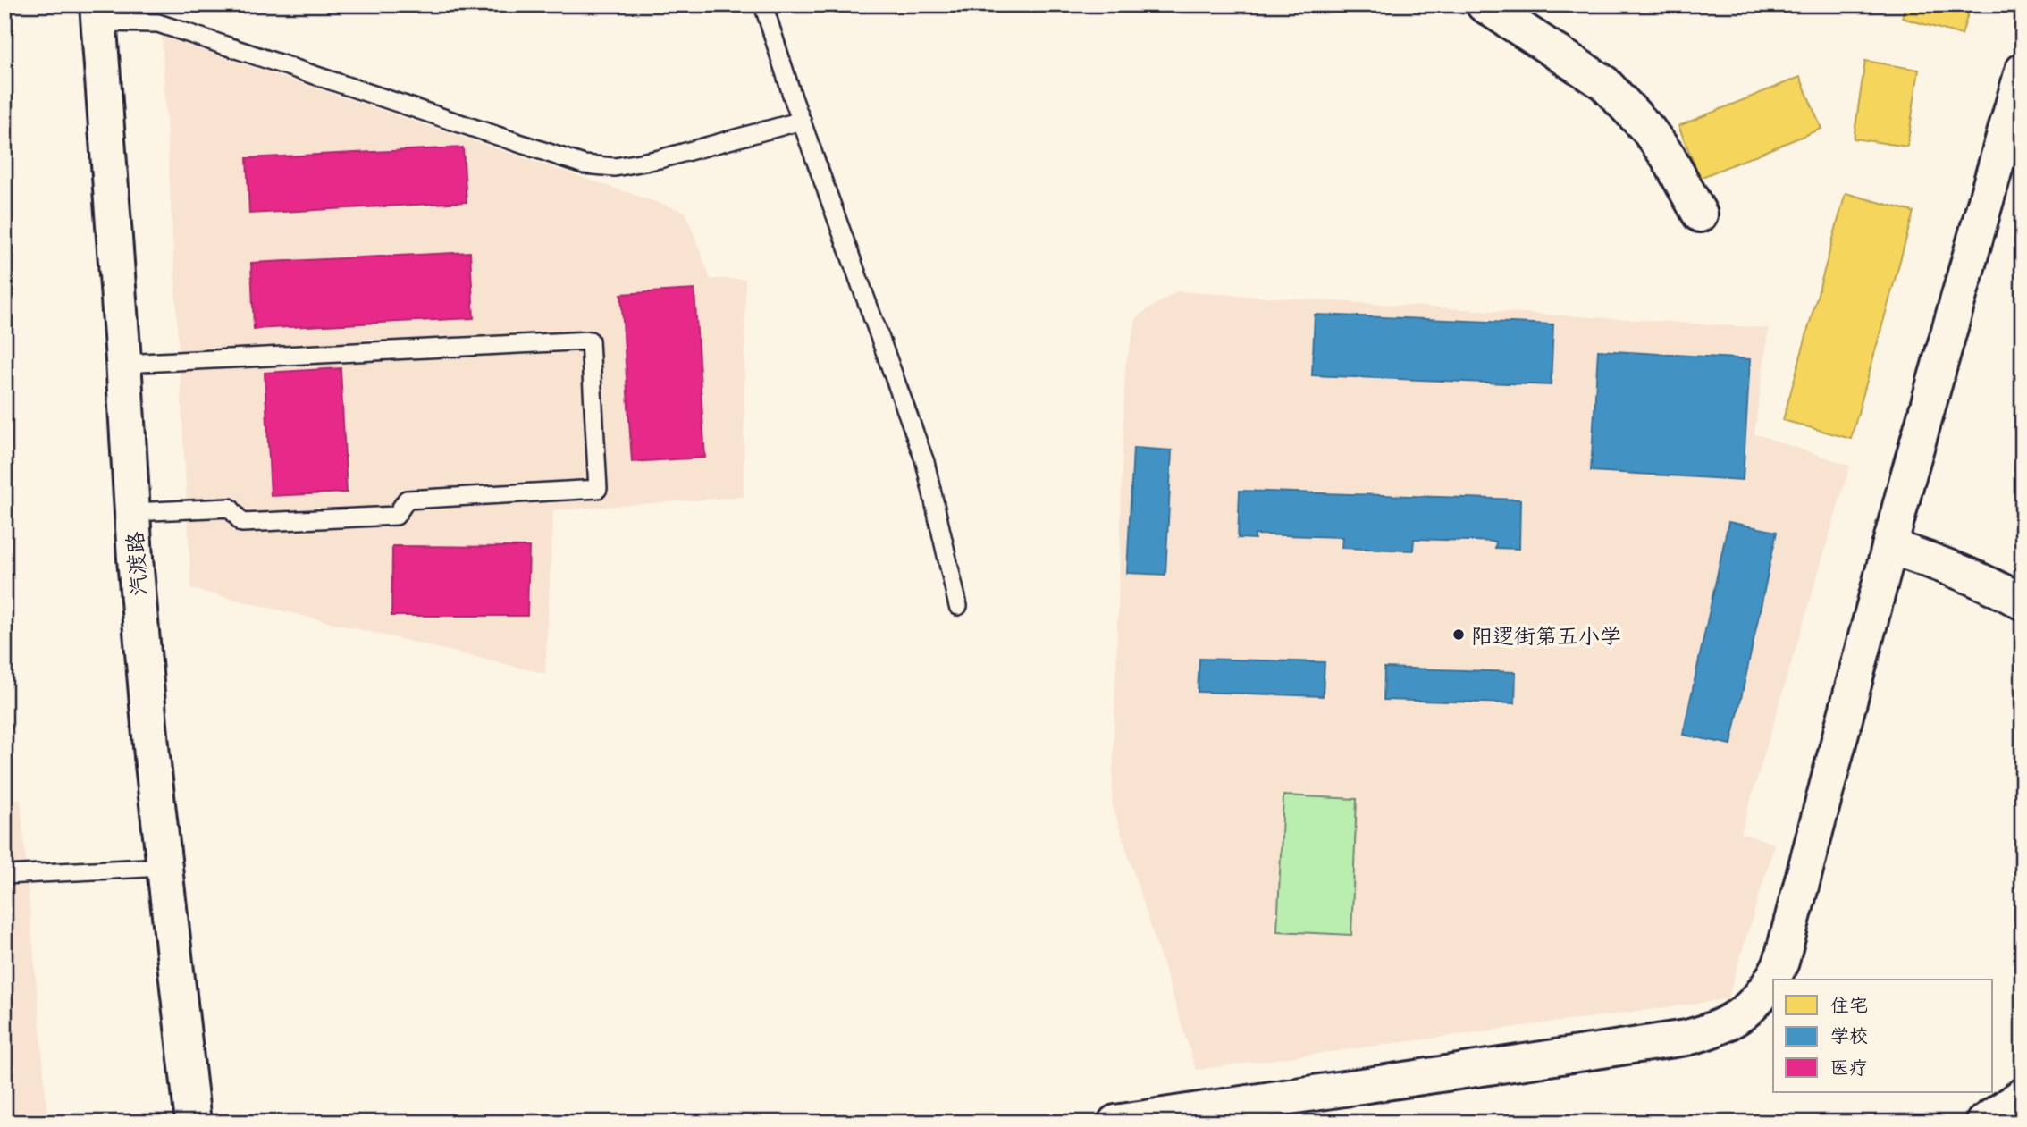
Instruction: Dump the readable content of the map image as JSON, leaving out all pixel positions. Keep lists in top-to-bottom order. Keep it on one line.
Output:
{"streets":{"main road":["汽渡路"]},"places":["阳逻街第五小学"],"legend":["住宅","学校","医疗"]}
